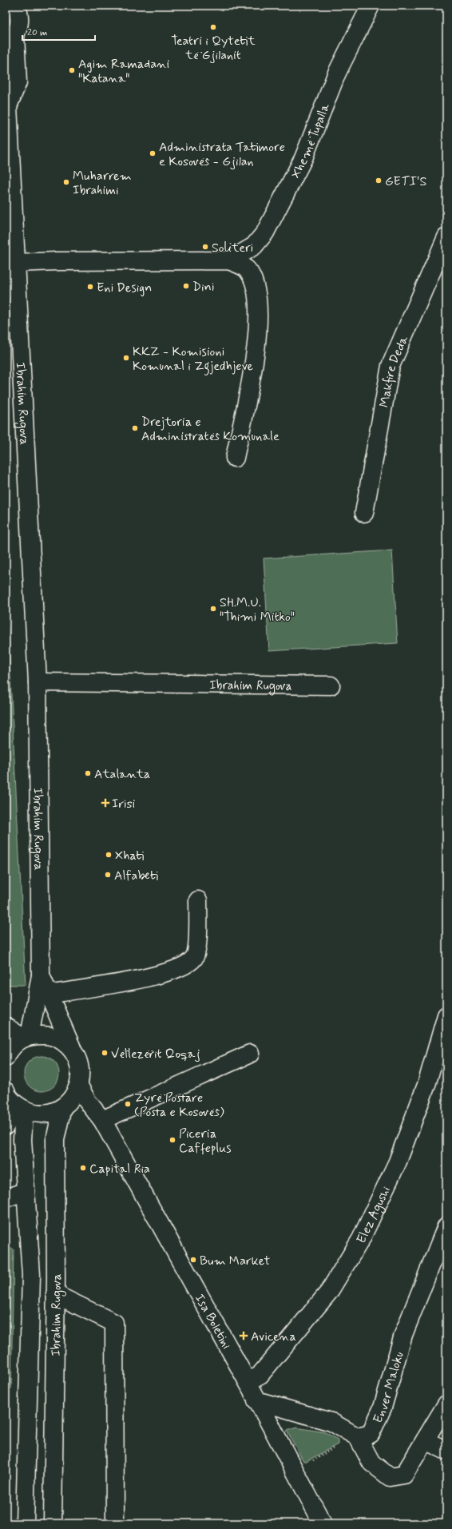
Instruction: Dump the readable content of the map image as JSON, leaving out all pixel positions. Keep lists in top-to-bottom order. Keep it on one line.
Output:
{"streets":{"street":["Xhemë Tupalla","Makfire Deda","Ibrahim Rugova","Elez Agushi","Isa Boletini","Enver Maloku"]},"crossings":[["Ibrahim Rugova","Isa Boletini"],["Elez Agushi","Isa Boletini"]],"places":{"other":["Teatri i Qytetit të Gjilanit","Agim Ramadani \"Katana\"","Administrata Tatimore e Kosovës - Gjilan","GETI'S","Muharrem Ibrahimi","Soliteri","Dini","Eni Design","KKZ - Komisioni Komunal i Zgjedhjeve","Drejtoria e Administratës Komunale","SH.M.U. \"Thimi Mitko\"","Atalanta","Xhati","Alfabeti","Vëllezërit Qoqaj","Zyrë Postare (Posta e Kosovës)","Piceria Caffeplus","Capital Ria","Bum Market"],"health":["Irisi","Avicena"]},"scale_bar":"20 m"}
